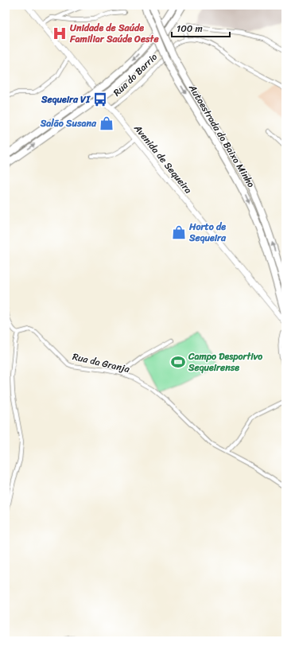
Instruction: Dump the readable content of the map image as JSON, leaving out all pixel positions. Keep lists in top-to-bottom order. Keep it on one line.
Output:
{"streets":{"highway":["Autoestrada do Baixo Minho"],"main road":["Avenida de Sequeira"],"street":["Rua do Barrio","Rua da Granja"]},"crossings":[["Rua do Barrio","Avenida de Sequeira"]],"places":{"hospital":["Unidade de Saúde Familiar Saúde Oeste"],"bus stop":["Sequeira VI"],"shop":["Salão Susana","Horto de Sequeira"],"sports":["Campo Desportivo Sequeirense"]},"scale_bar":"100 m"}
